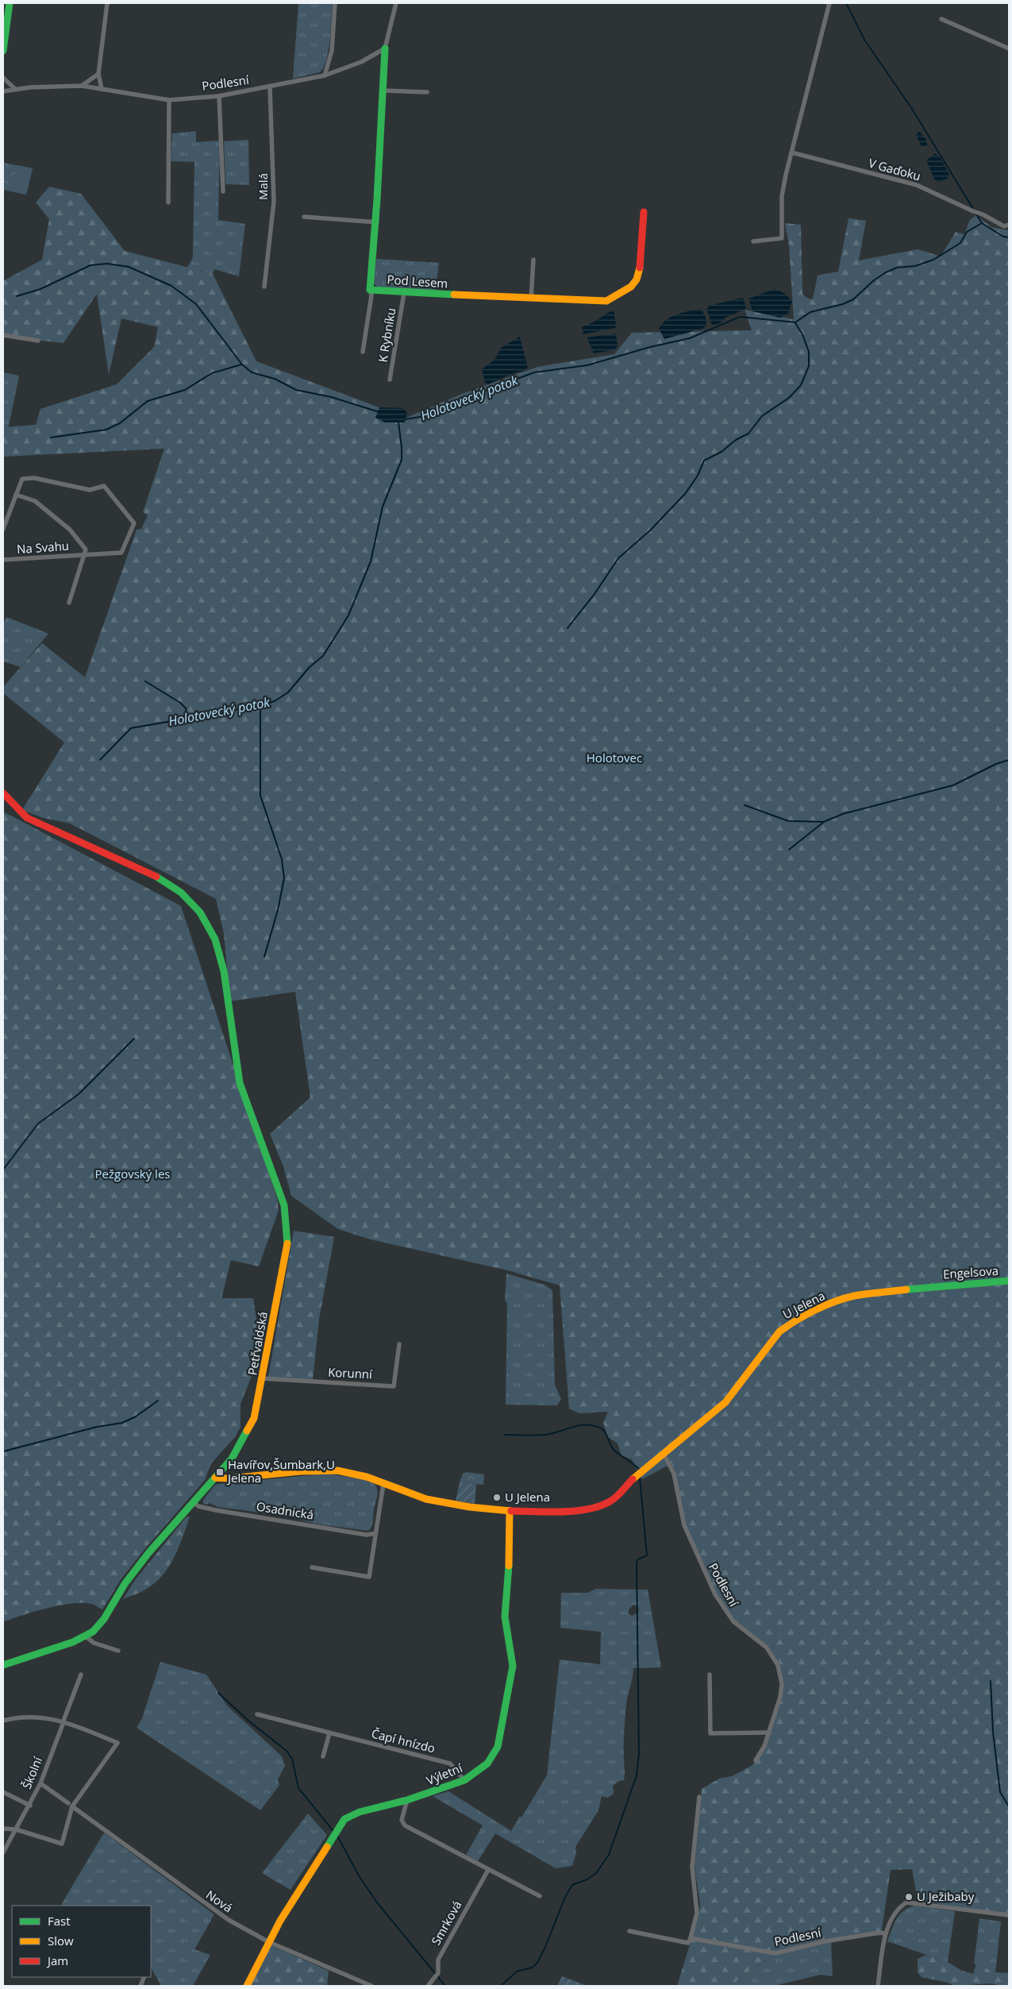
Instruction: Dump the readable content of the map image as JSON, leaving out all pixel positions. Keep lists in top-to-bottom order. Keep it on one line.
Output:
{"streets":{"street":["Podlesní","V Gaďoku","Malá","Pod Lesem","K Rybníku","Na Svahu","Engelsova","U Jelena","Petřvaldská","Korunní","Osadnická","Čapí hnízdo","Školní","Výletní","Nová","Smrková"]},"crossings":[["Podlesní","Malá"],["Podlesní","Pod Lesem"],["Podlesní","U Jelena"],["Pod Lesem","K Rybníku"],["Engelsova","U Jelena"],["U Jelena","Petřvaldská"],["U Jelena","Výletní"],["Petřvaldská","Korunní"],["Petřvaldská","Osadnická"],["Čapí hnízdo","Výletní"],["Školní","Nová"],["Výletní","Nová"]],"water":["Holotovecký potok"],"parks":["Holotovec","Pežgovský les"],"places":{"transit":["Havířov,Šumbark,U Jelena"],"other":["U Jelena","U Ježibaby"]},"legend":["Fast","Slow","Jam"]}
